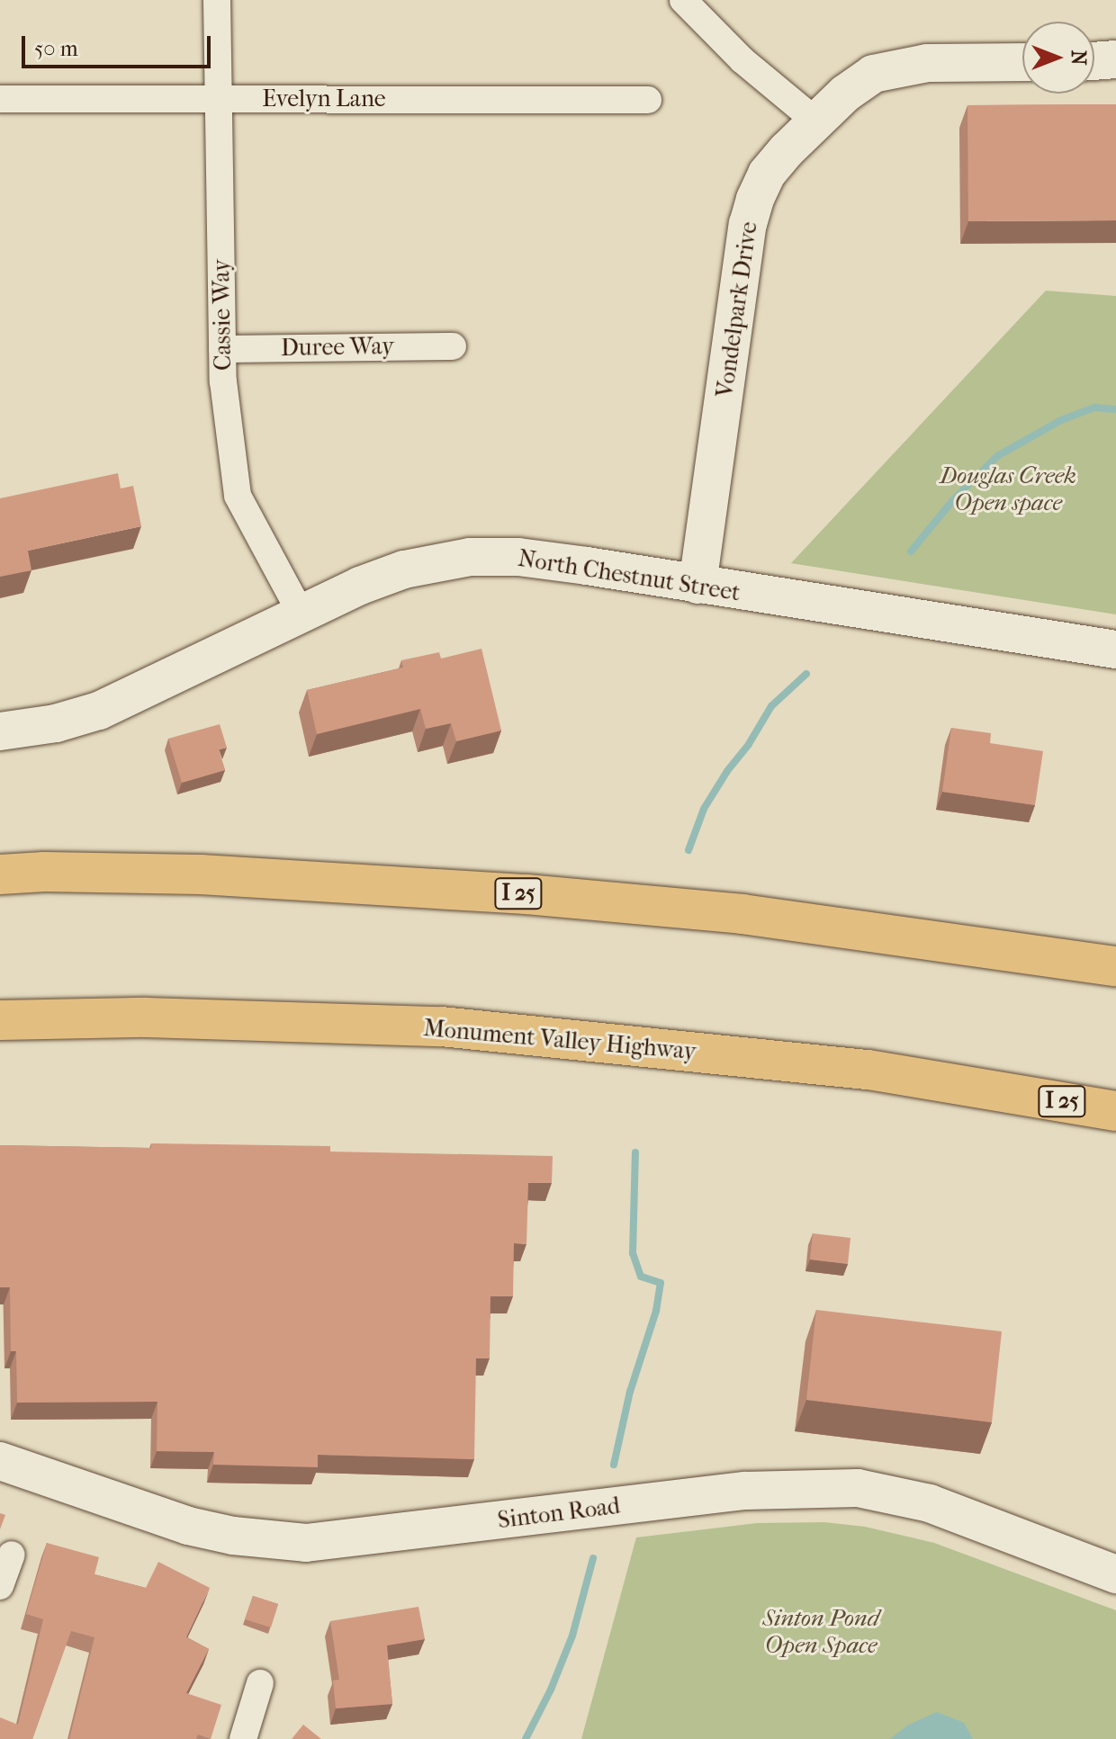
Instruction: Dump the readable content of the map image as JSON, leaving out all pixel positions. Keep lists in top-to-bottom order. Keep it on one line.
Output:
{"streets":{"highway":["I 25","Monument Valley Highway"],"street":["Evelyn Lane","Vondelpark Drive","Cassie Way","Duree Way","North Chestnut Street","Sinton Road"]},"crossings":[["Evelyn Lane","Cassie Way"],["Vondelpark Drive","North Chestnut Street"],["Cassie Way","Duree Way"],["Cassie Way","North Chestnut Street"]],"parks":["Douglas Creek Open space","Sinton Pond Open Space"],"scale_bar":"50 m","north":"right"}
